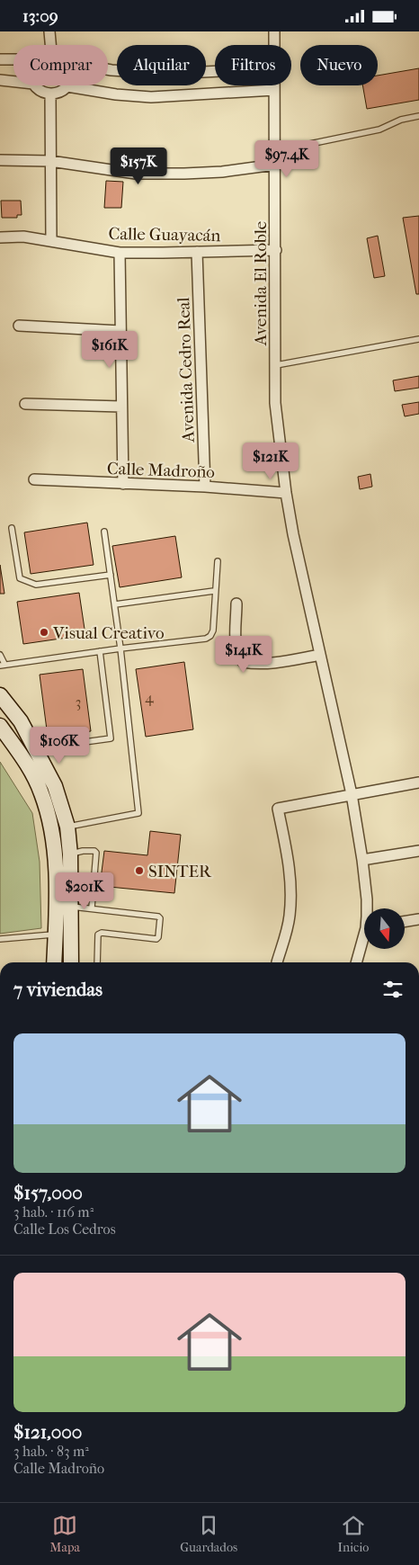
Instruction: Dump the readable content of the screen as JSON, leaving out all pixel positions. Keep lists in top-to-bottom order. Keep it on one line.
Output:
{"streets":{"street":["Calle Guayacán","Avenida El Roble","Avenida Cedro Real","Calle Madroño"]},"crossings":[["Calle Guayacán","Avenida El Roble"],["Calle Guayacán","Avenida Cedro Real"],["Avenida El Roble","Calle Madroño"],["Avenida Cedro Real","Calle Madroño"]],"places":["Visual Creativo","SINTER"],"house_numbers":["4","3"],"north":"bottom","page":{"status":"13:09","chip":["Comprar","Alquilar","Filtros","Nuevo"],"price":["$97.4K","$157K","$161K","$121K","$141K","$106K","$201K"],"heading":"7 viviendas","list":[{"name":"$157,000","note":"3 hab. · 116 m² · Calle Los Cedros"},{"name":"$121,000","note":"3 hab. · 83 m² · Calle Madroño"}],"tabs":["Mapa","Guardados","Inicio"]}}
